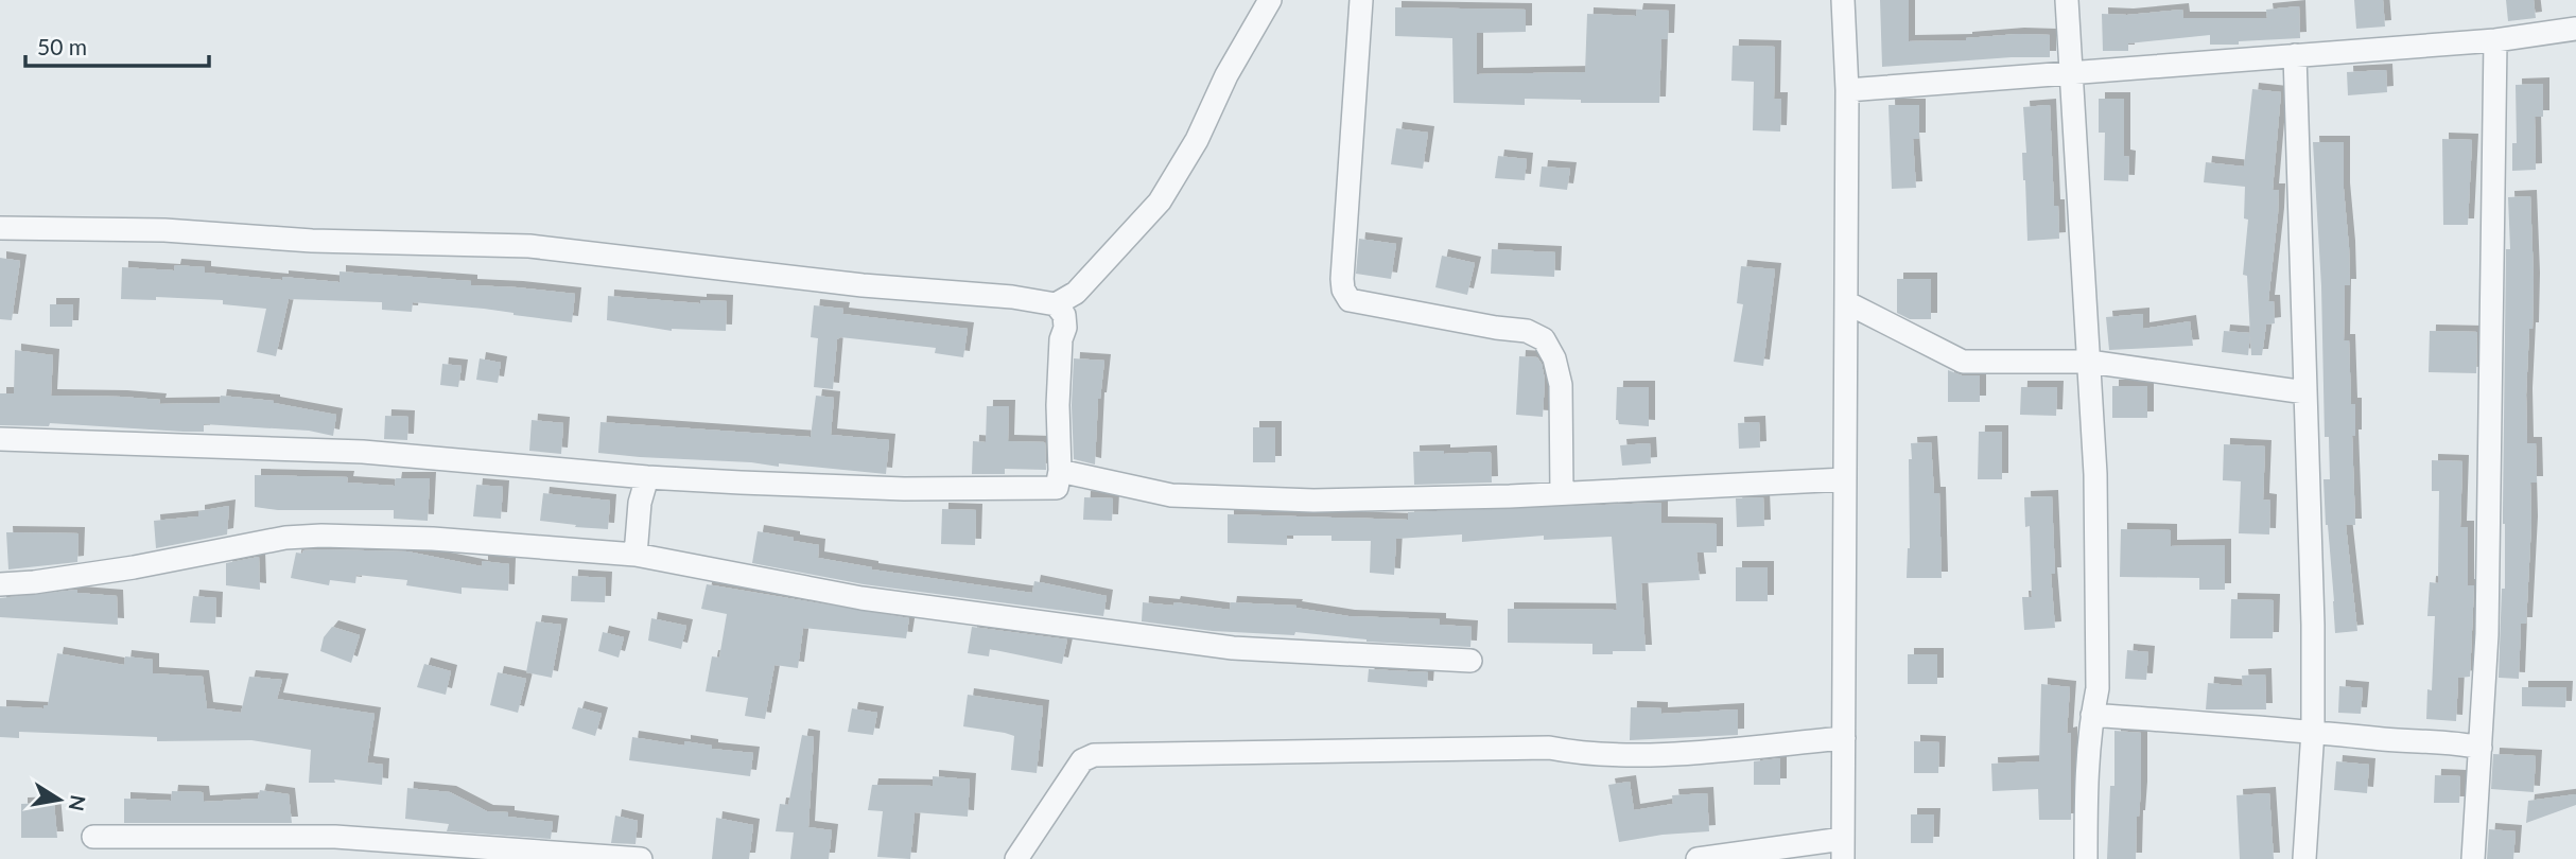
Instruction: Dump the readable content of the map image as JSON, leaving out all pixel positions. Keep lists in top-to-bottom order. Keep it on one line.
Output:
{"scale_bar":"50 m","north":"right"}
